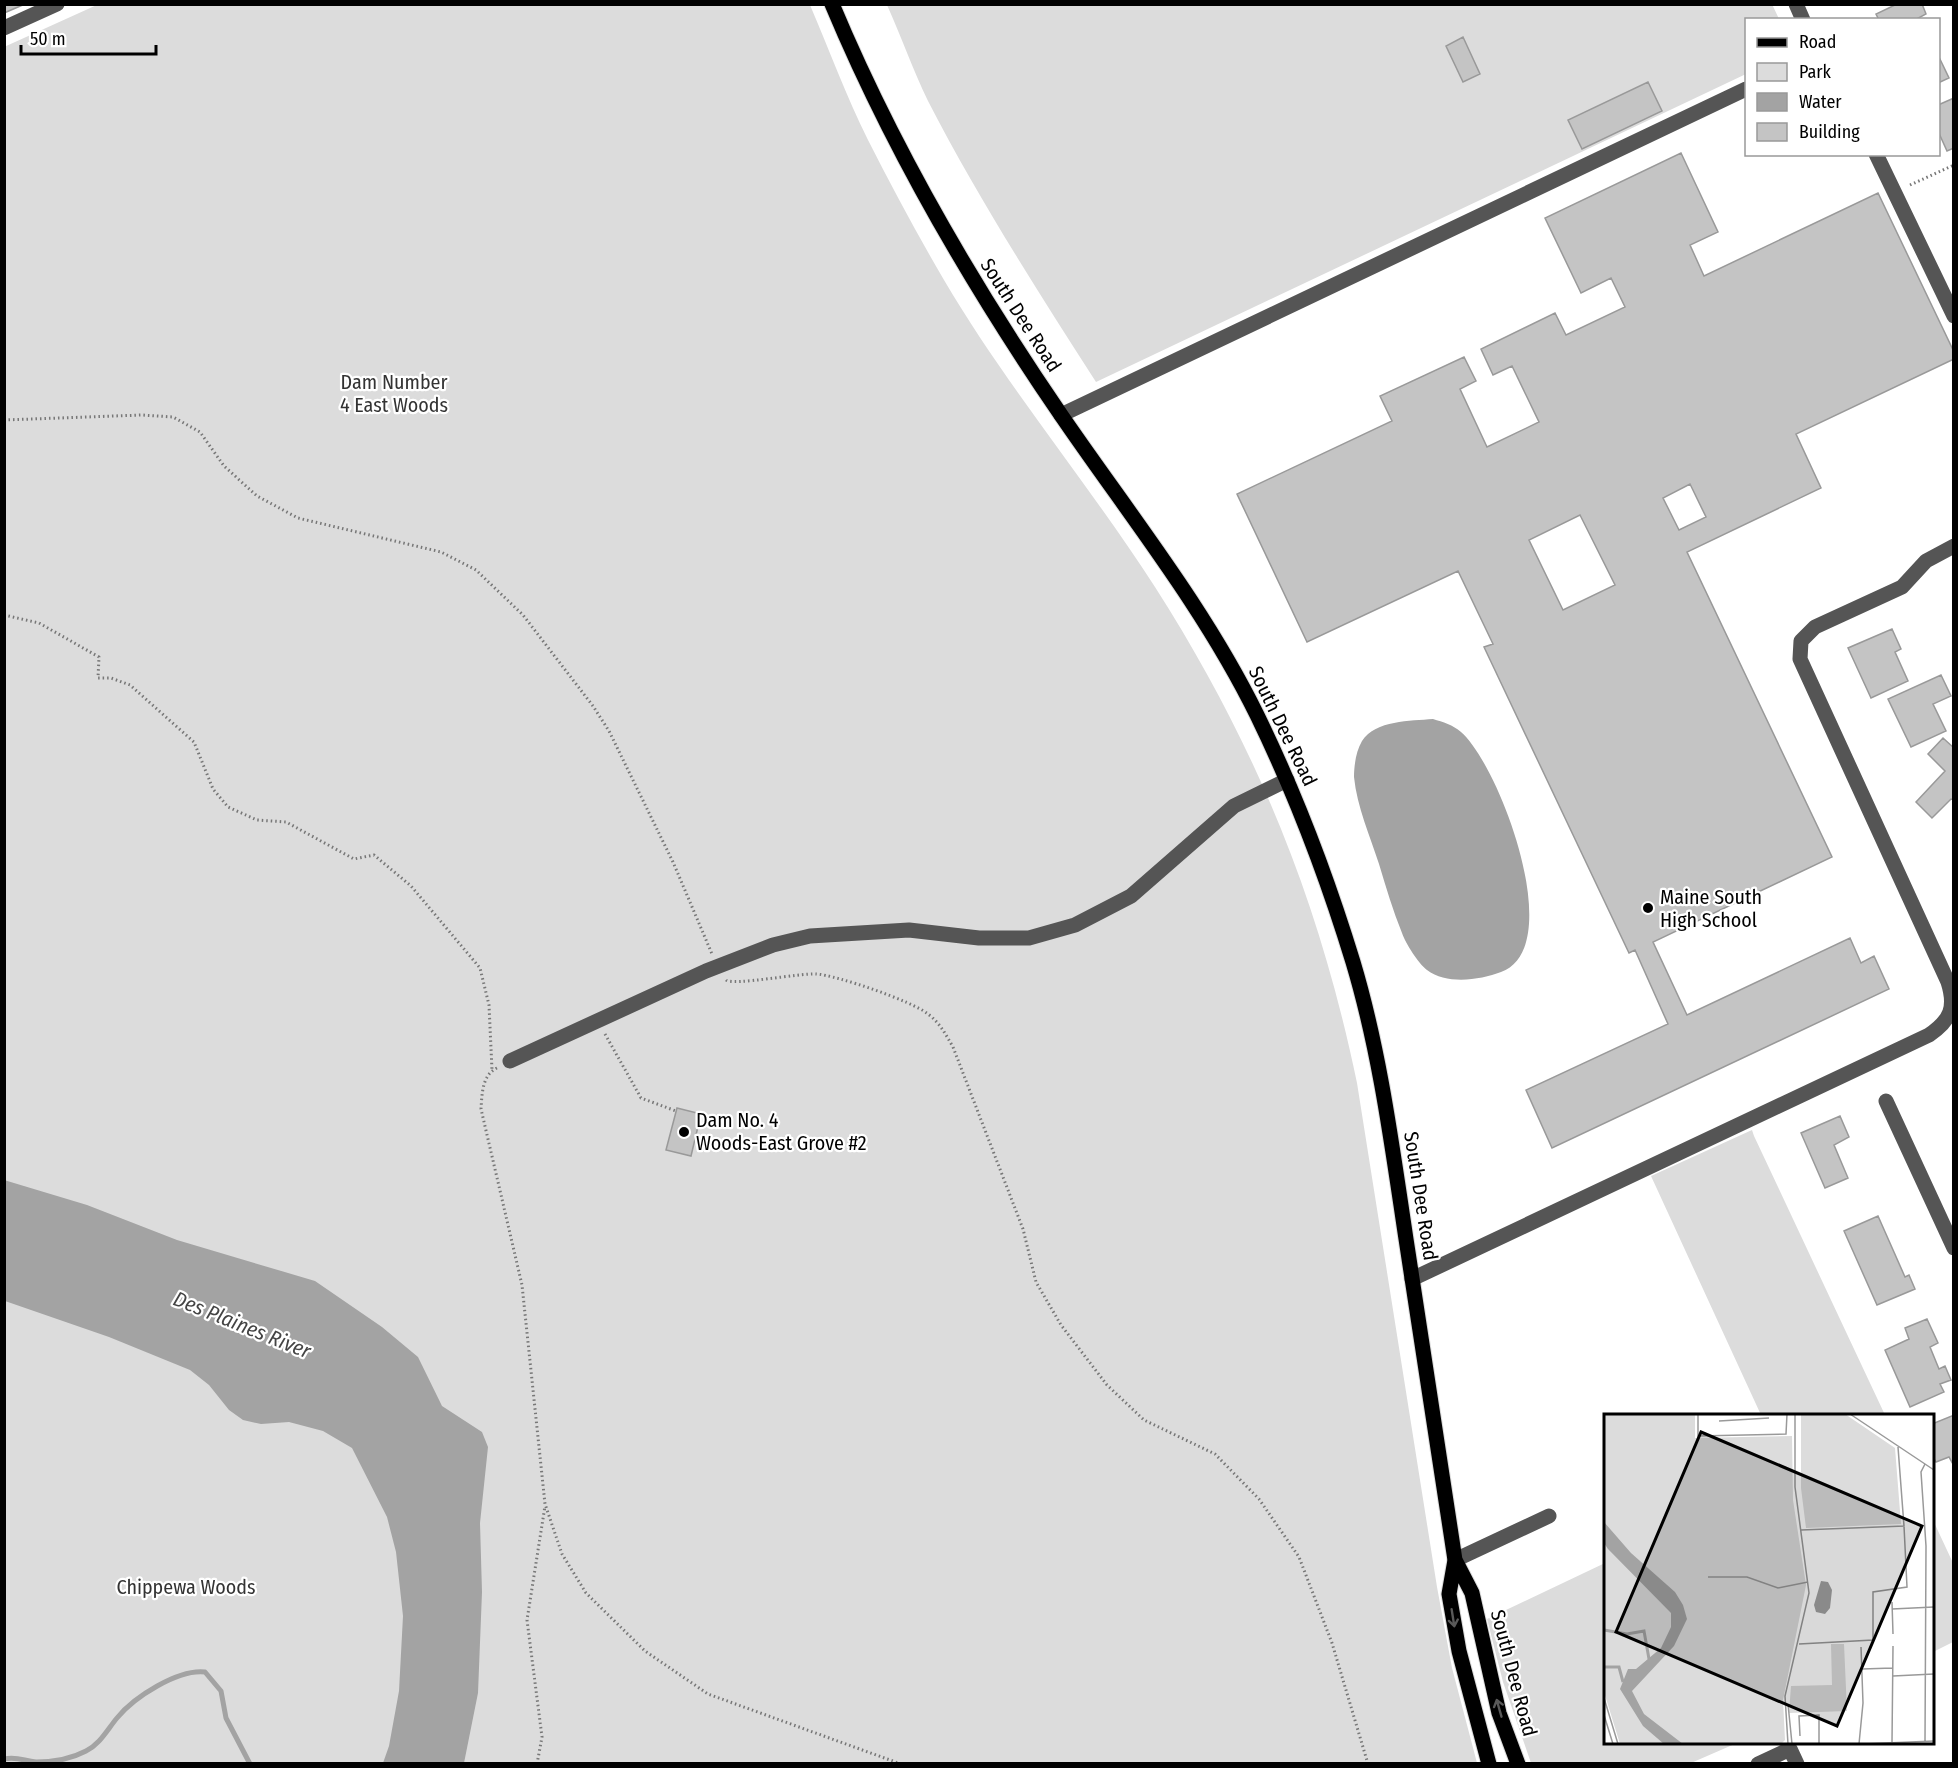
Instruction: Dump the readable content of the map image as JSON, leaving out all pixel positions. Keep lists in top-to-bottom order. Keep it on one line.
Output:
{"streets":{"main road":["South Dee Road"]},"water":["Des Plaines River"],"parks":["Dam Number 4 East Woods","Chippewa Woods"],"places":["Maine South High School","Dam No. 4 Woods-East Grove #2"],"legend":["Road","Park","Water","Building"],"scale_bar":"50 m"}
